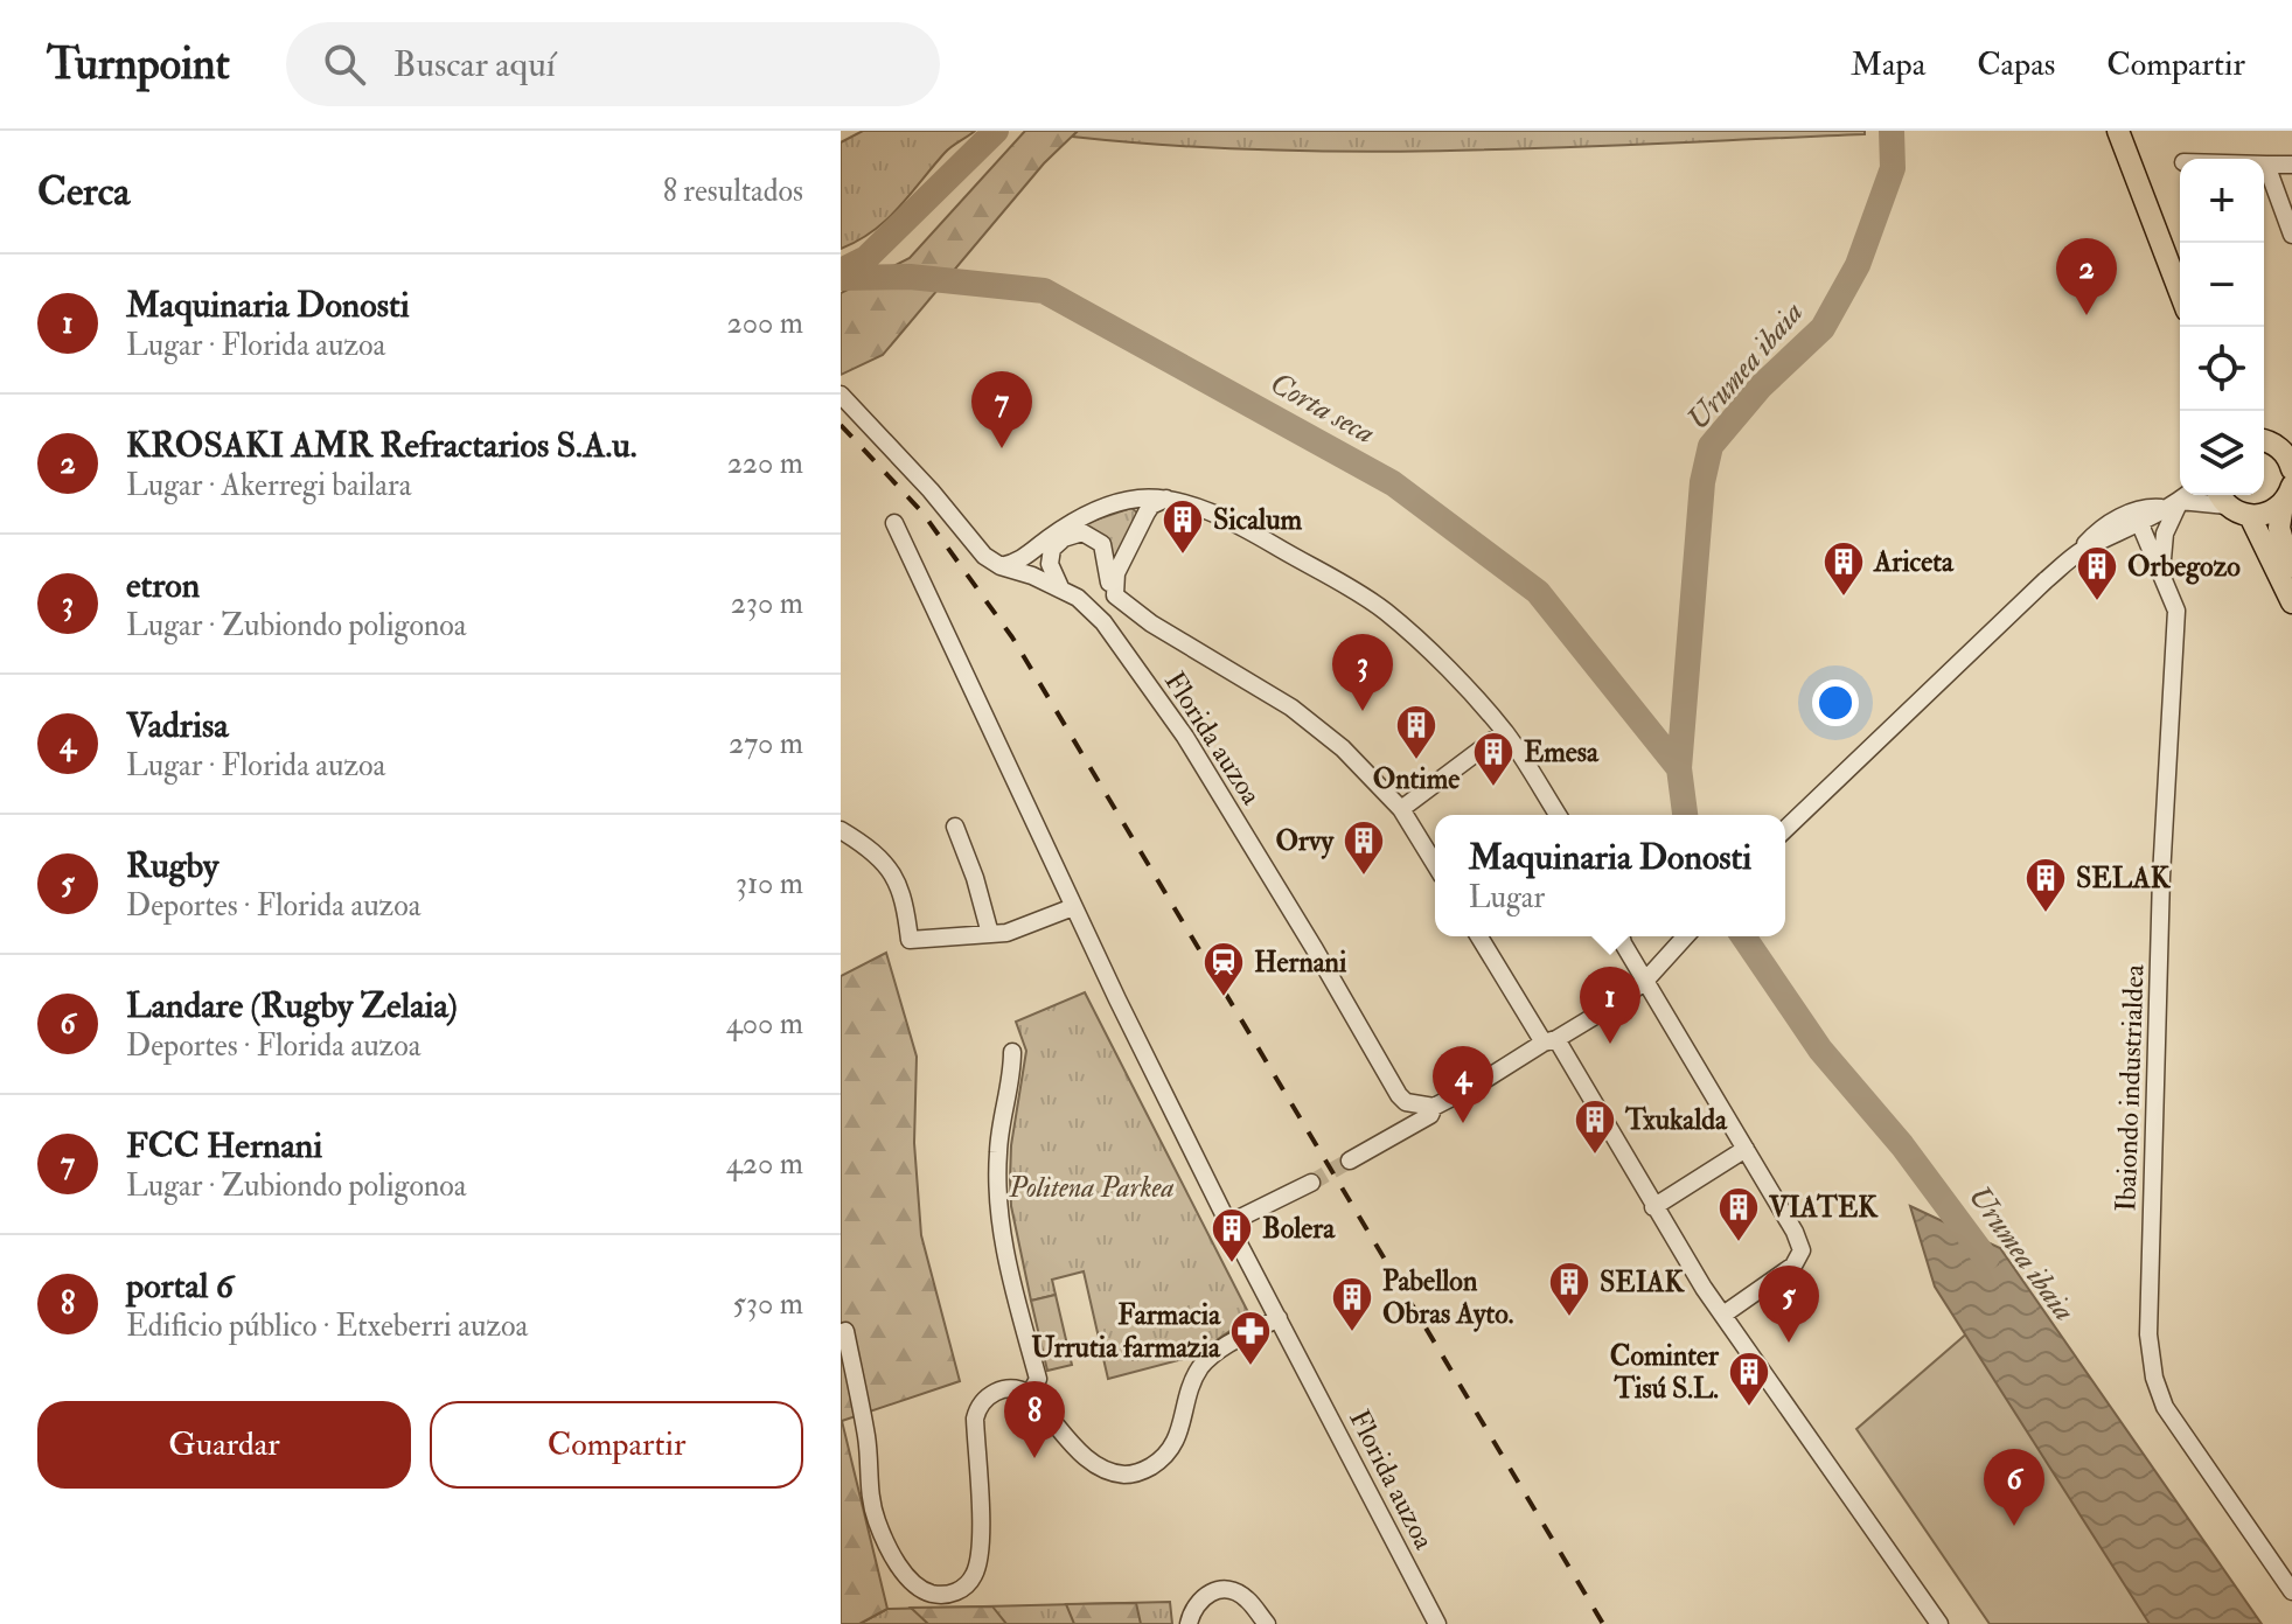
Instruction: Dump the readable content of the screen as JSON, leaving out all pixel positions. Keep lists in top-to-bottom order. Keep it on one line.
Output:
{"streets":{"street":["Florida auzoa","Ibaiondo industrialdea"]},"water":["Urumea ibaia","Corta seca"],"parks":["Politena Parkea"],"places":{"building":["Sicalum","Ariceta","Orbegozo","Ontime","Emesa","Orvy","SELAK","Txukalda","VIATEK","Bolera","SEIAK","Pabellon Obras Ayto.","Cominter Tisú S.L."],"station":["Hernani"],"pharmacy":["Farmacia Urrutia farmazia"]},"page":{"header":"Turnpoint","search":"Buscar aquí","nav":["Mapa","Capas","Compartir"],"heading":["Cerca","8 resultados"],"map_buttons":["+","−"],"pins":["2","7","3","1","4","5","8","6"],"list":[{"mark":"1","name":"Maquinaria Donosti","note":"Lugar · Florida auzoa","value":"200 m"},{"mark":"2","name":"KROSAKI AMR Refractarios S.A.u.","note":"Lugar · Akerregi bailara","value":"220 m"},{"mark":"3","name":"etron","note":"Lugar · Zubiondo poligonoa","value":"230 m"},{"mark":"4","name":"Vadrisa","note":"Lugar · Florida auzoa","value":"270 m"},{"mark":"5","name":"Rugby","note":"Deportes · Florida auzoa","value":"310 m"},{"mark":"6","name":"Landare (Rugby Zelaia)","note":"Deportes · Florida auzoa","value":"400 m"},{"mark":"7","name":"FCC Hernani","note":"Lugar · Zubiondo poligonoa","value":"420 m"},{"mark":"8","name":"portal 6","note":"Edificio público · Etxeberri auzoa","value":"530 m"}],"popup":["Maquinaria Donosti","Lugar"],"buttons":["Guardar","Compartir"]}}
